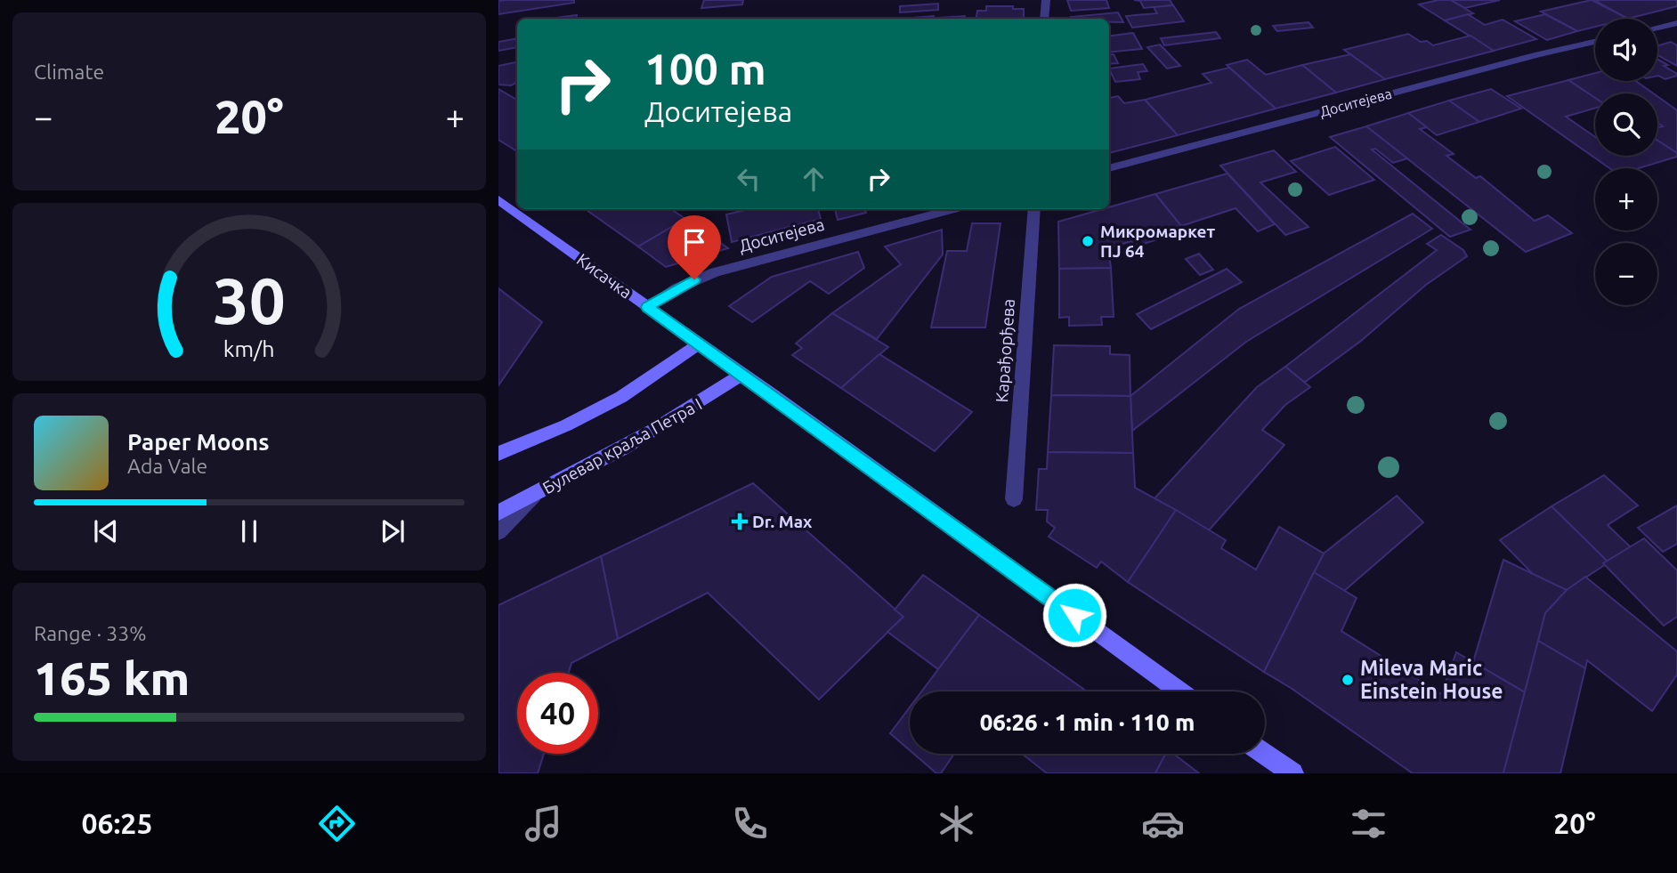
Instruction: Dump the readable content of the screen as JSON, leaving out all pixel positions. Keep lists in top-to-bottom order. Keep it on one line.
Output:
{"streets":{"street":["Доситејева","Кисачка","Карађорђева","Булевар краља Петра I"]},"crossings":[["Доситејева","Кисачка"],["Кисачка","Булевар краља Петра I"]],"places":{"other":["Микромаркет ПЈ 64","Mileva Maric Einstein House"],"health":["Dr. Max"]},"page":{"tile":["Climate",["Range · 33%","165 km"]],"map_buttons":["+","−"],"turn":["100 m","Доситејева"],"heat":["−","20°","+"],"song":["Paper Moons","Ada Vale"],"limit":"40","trip":"06:26 · 1 min · 110 m","tabs":["06:25","20°"],"gauge":["30","km/h"]}}
